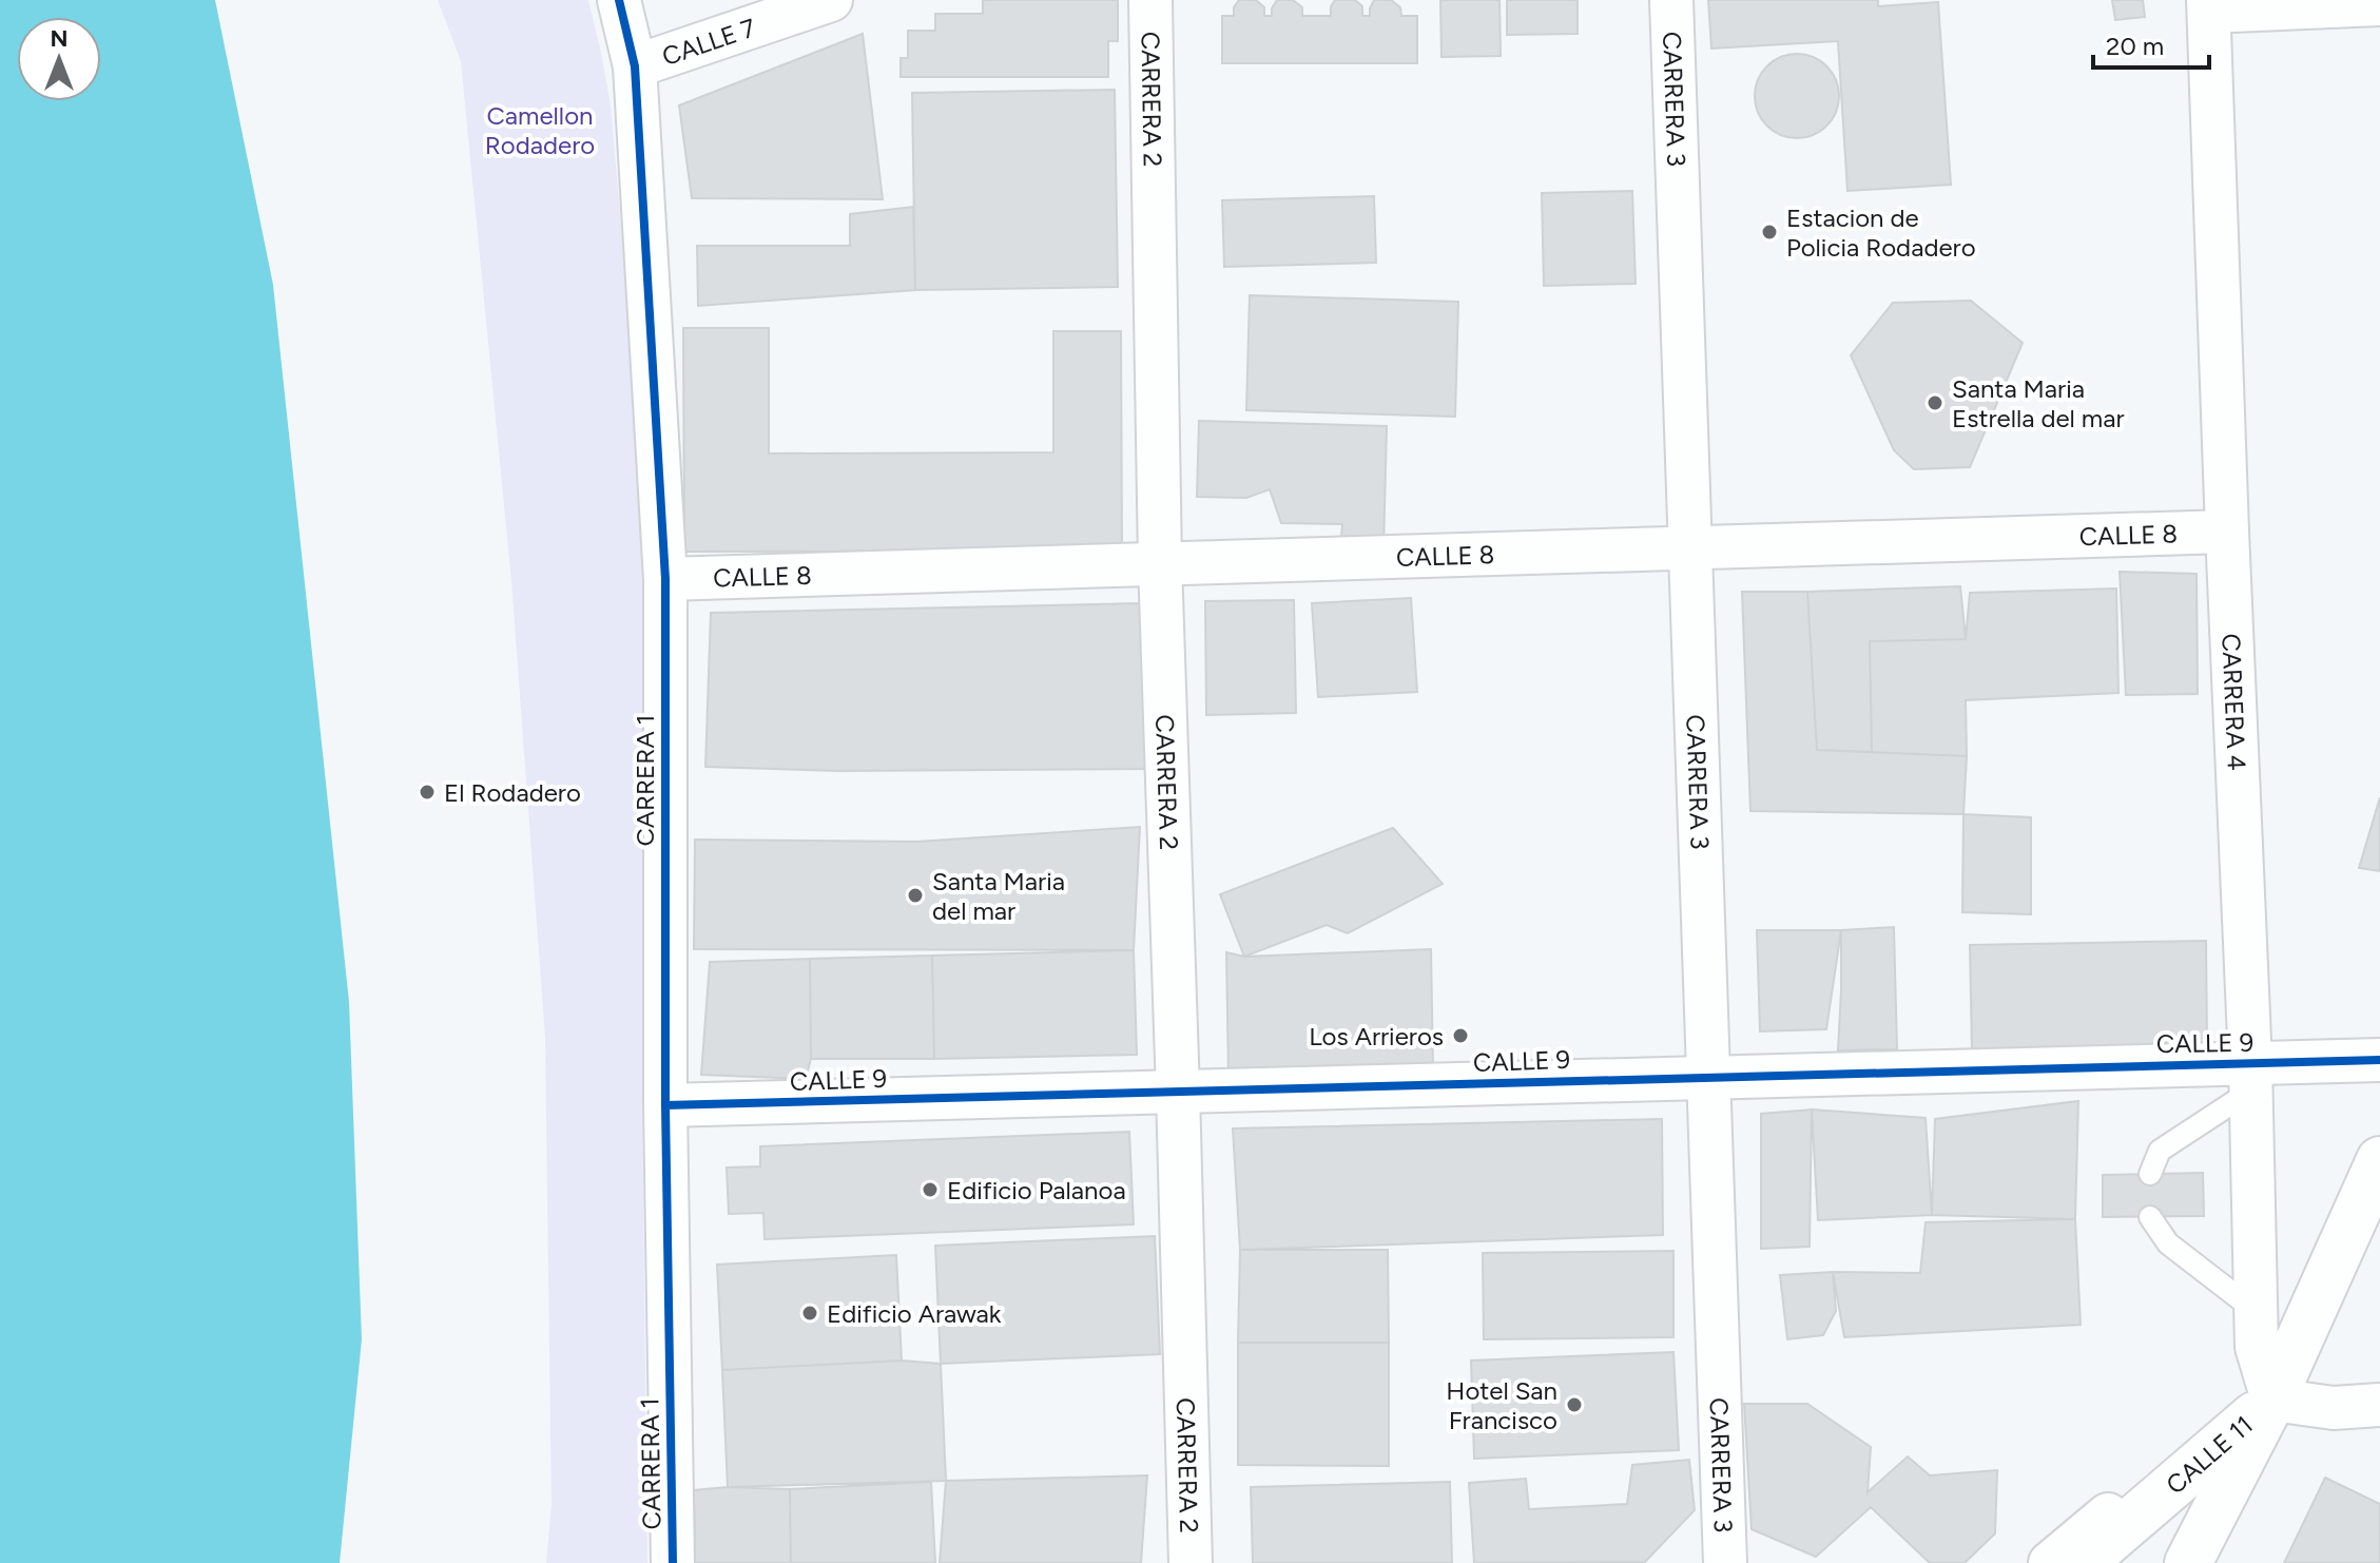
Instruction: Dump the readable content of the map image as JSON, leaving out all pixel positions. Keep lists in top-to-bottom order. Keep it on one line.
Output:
{"streets":{"main road":["CALLE 11"],"street":["CALLE 7","CARRERA 2","CARRERA 3","CALLE 8","CARRERA 4","CARRERA 1","CALLE 9"]},"crossings":[["CALLE 7","CARRERA 1"],["CARRERA 2","CALLE 8"],["CARRERA 2","CALLE 9"],["CARRERA 3","CALLE 8"],["CARRERA 3","CALLE 9"],["CALLE 8","CARRERA 4"],["CALLE 8","CARRERA 1"],["CARRERA 4","CALLE 9"],["CARRERA 4","CALLE 11"],["CARRERA 1","CALLE 9"]],"parks":["Camellon Rodadero"],"places":["Estacion de Policia Rodadero","Santa Maria Estrella del mar","El Rodadero","Santa Maria del mar","Los Arrieros","Edificio Palanoa","Edificio Arawak","Hotel San Francisco"],"scale_bar":"20 m","north":"top"}
